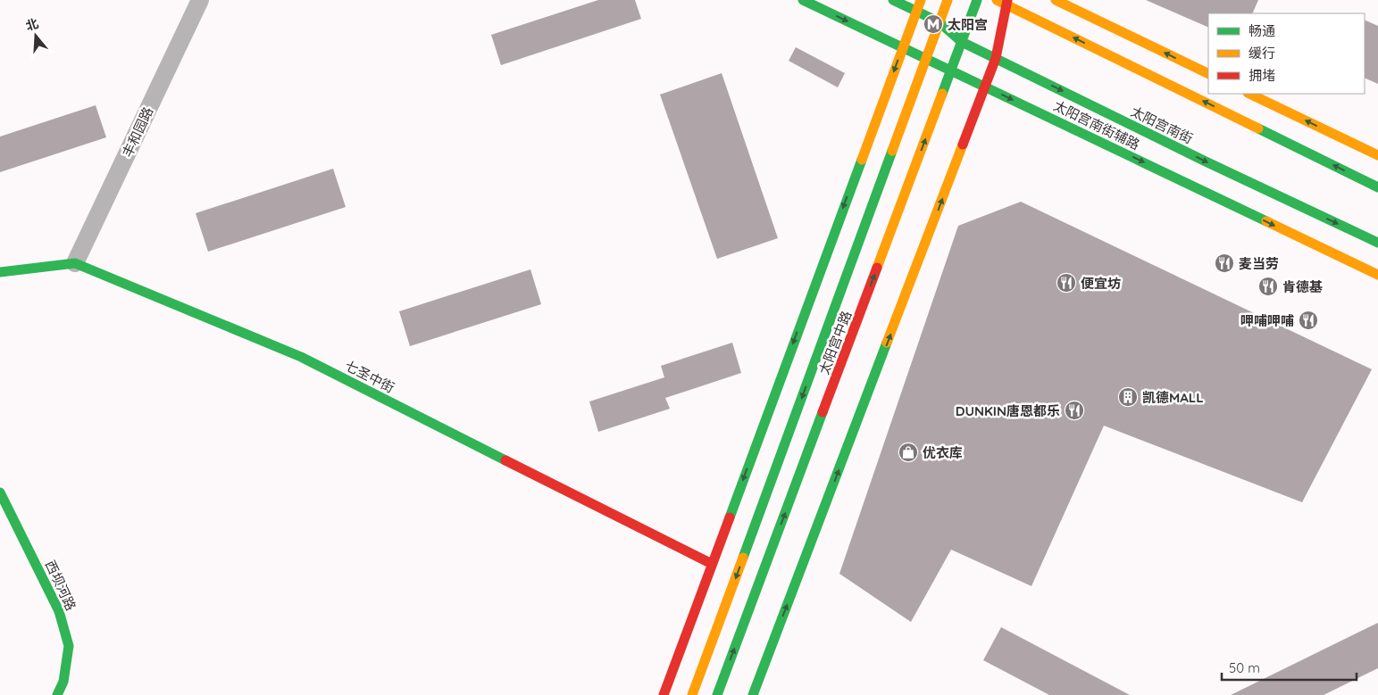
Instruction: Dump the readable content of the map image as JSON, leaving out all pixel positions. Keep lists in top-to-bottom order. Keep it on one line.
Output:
{"streets":{"street":["太阳宫南街辅路","太阳宫南街","丰和园路","太阳宫中路","七圣中街","西坝河路"]},"crossings":[["太阳宫南街辅路","太阳宫中路"],["太阳宫南街","太阳宫中路"],["丰和园路","七圣中街"]],"places":{"metro station":["太阳宫"],"restaurant":["麦当劳","便宜坊","肯德基","呷哺呷哺","DUNKIN唐恩都乐"],"building":["凯德MALL"],"shop":["优衣库"]},"legend":["畅通","缓行","拥堵"],"scale_bar":"50 m","north":"top"}
